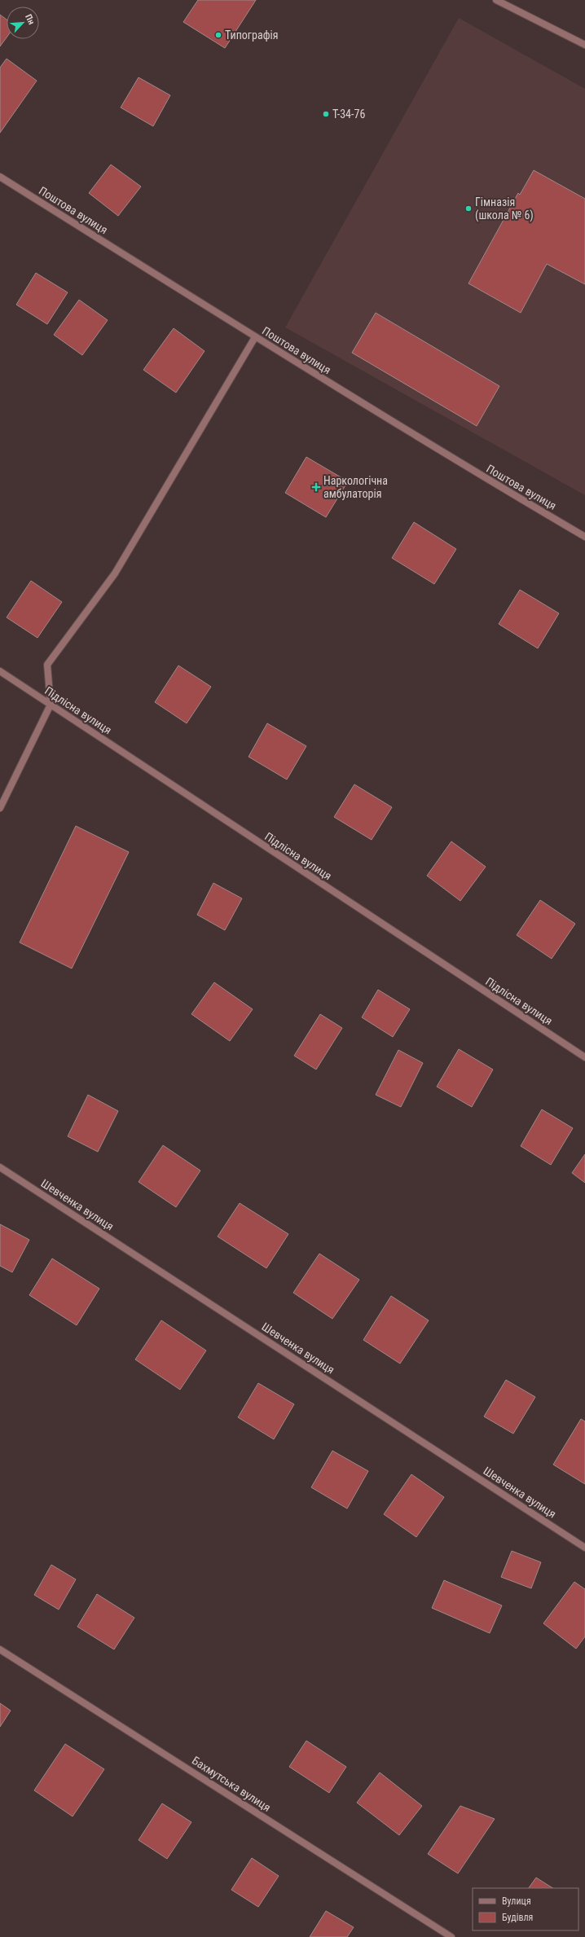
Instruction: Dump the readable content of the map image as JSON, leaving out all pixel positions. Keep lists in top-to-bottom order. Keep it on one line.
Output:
{"streets":{"street":["Поштова вулиця","Підлісна вулиця","Шевченка вулиця","Бахмутська вулиця"]},"places":{"other":["Типографія","Т-34-76","Гімназія (школа № 6)"],"health":["Наркологічна амбулаторія"]},"legend":["Вулиця","Будівля"],"north":"top right"}
